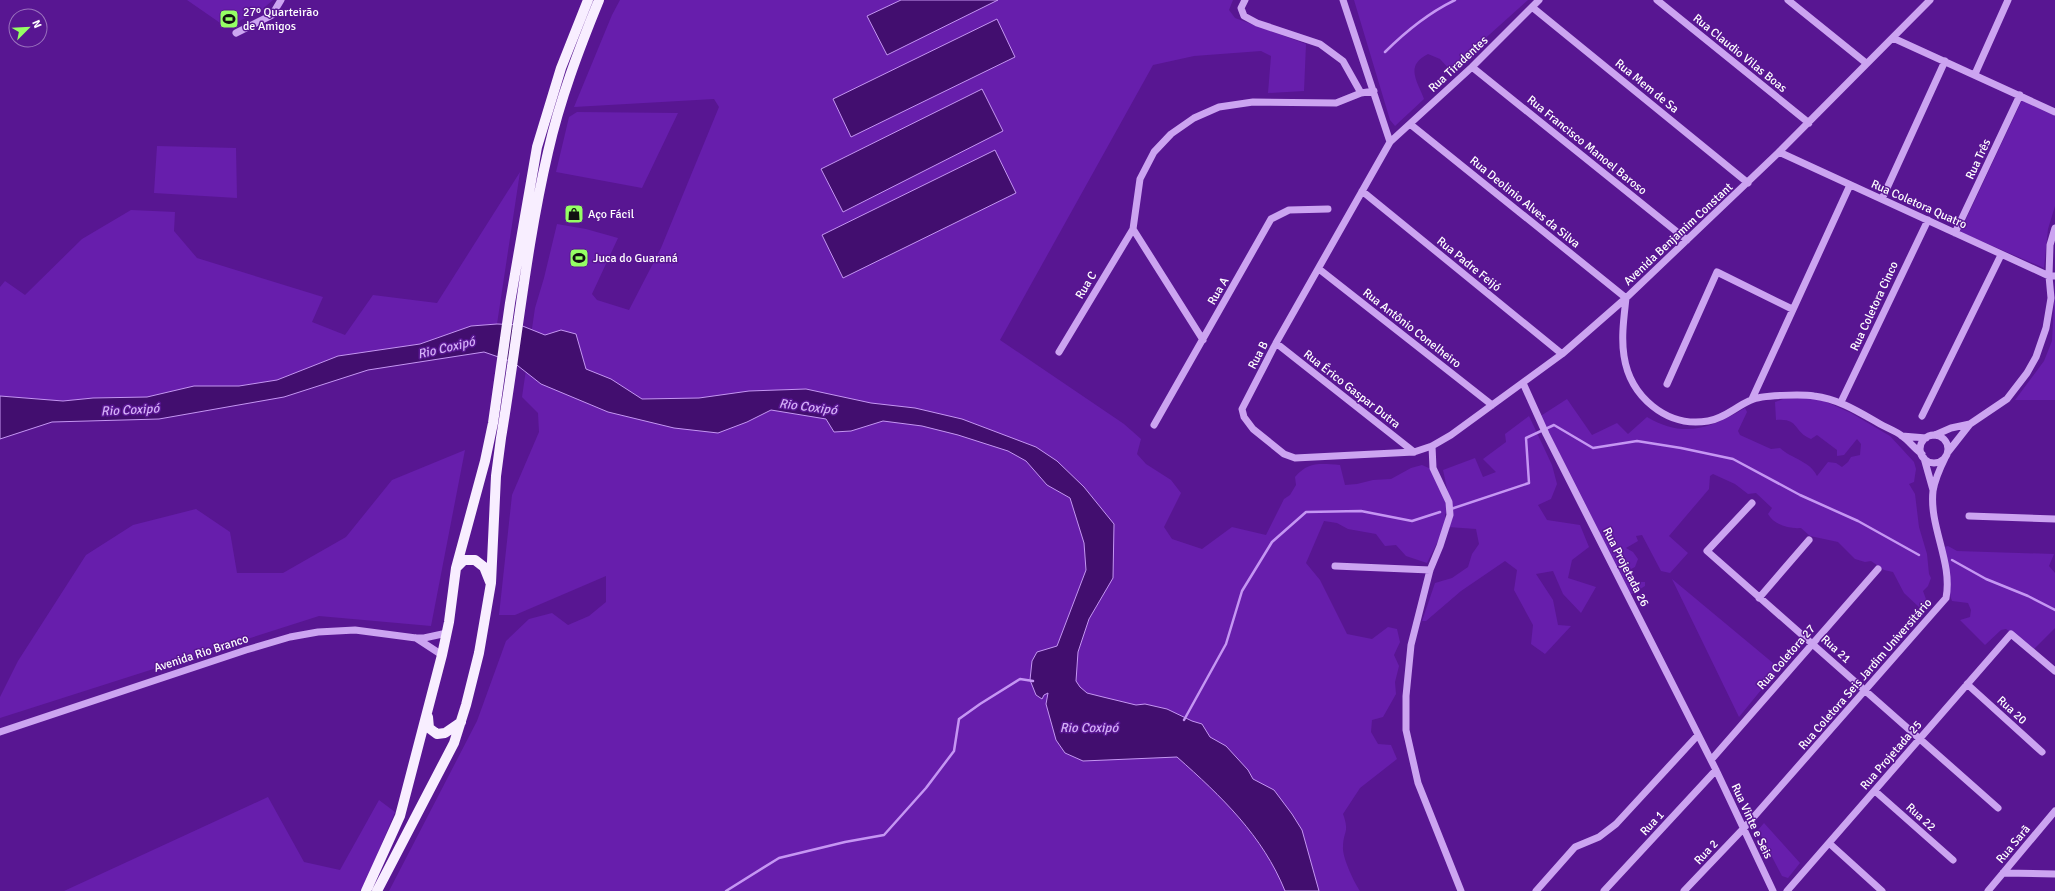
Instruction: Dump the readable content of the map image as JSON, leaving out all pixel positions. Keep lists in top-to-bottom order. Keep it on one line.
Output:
{"streets":{"street":["Rua Claudio Vilas Boas","Rua Tiradentes","Rua Mem de Sa","Rua Francisco Manoel Baroso","Rua Três","Rua Deolinio Alves da Silva","Rua Coletora Quatro","Avenida Benjamim Constant","Rua Padre Feijó","Rua C","Rua A","Rua Coletora Cinco","Rua Antônio Conelheiro","Rua B","Rua Érico Gaspar Dutra","Rua Projetada 26","Rua 21","Avenida Rio Branco","Rua Coletora 27","Rua Coletora Seis Jardim Universitário","Rua 20","Rua Projetada 25","Rua 22","Rua Vinte e Seis","Rua 1","Rua Sarã","Rua 2"]},"crossings":[["Rua Claudio Vilas Boas","Avenida Benjamim Constant"],["Rua Tiradentes","Rua Mem de Sa"],["Rua Tiradentes","Rua Francisco Manoel Baroso"],["Rua Tiradentes","Rua Deolinio Alves da Silva"],["Rua Tiradentes","Rua B"],["Rua Mem de Sa","Avenida Benjamim Constant"],["Rua Francisco Manoel Baroso","Avenida Benjamim Constant"],["Rua Três","Rua Coletora Quatro"],["Rua Deolinio Alves da Silva","Avenida Benjamim Constant"],["Rua Coletora Quatro","Avenida Benjamim Constant"],["Rua Coletora Quatro","Rua Coletora Cinco"],["Avenida Benjamim Constant","Rua Padre Feijó"],["Avenida Benjamim Constant","Rua Antônio Conelheiro"],["Avenida Benjamim Constant","Rua B"],["Avenida Benjamim Constant","Rua Érico Gaspar Dutra"],["Avenida Benjamim Constant","Rua Projetada 26"],["Rua Padre Feijó","Rua B"],["Rua Antônio Conelheiro","Rua B"],["Rua B","Rua Érico Gaspar Dutra"],["Rua Projetada 26","Rua Coletora 27"],["Rua Projetada 26","Rua Vinte e Seis"],["Rua 21","Rua Coletora 27"],["Rua 21","Rua Coletora Seis Jardim Universitário"],["Rua 21","Rua Projetada 25"],["Rua Coletora 27","Rua Vinte e Seis"],["Rua Coletora Seis Jardim Universitário","Rua Vinte e Seis"],["Rua Coletora Seis Jardim Universitário","Rua 2"],["Rua 20","Rua Projetada 25"],["Rua Projetada 25","Rua 22"],["Rua Vinte e Seis","Rua 1"],["Rua Vinte e Seis","Rua 2"]],"water":["Rio Coxipó"],"places":{"sports":["27º Quarteirão de Amigos","Juca do Guaraná"],"shop":["Aço Fácil"]},"north":"top right"}
